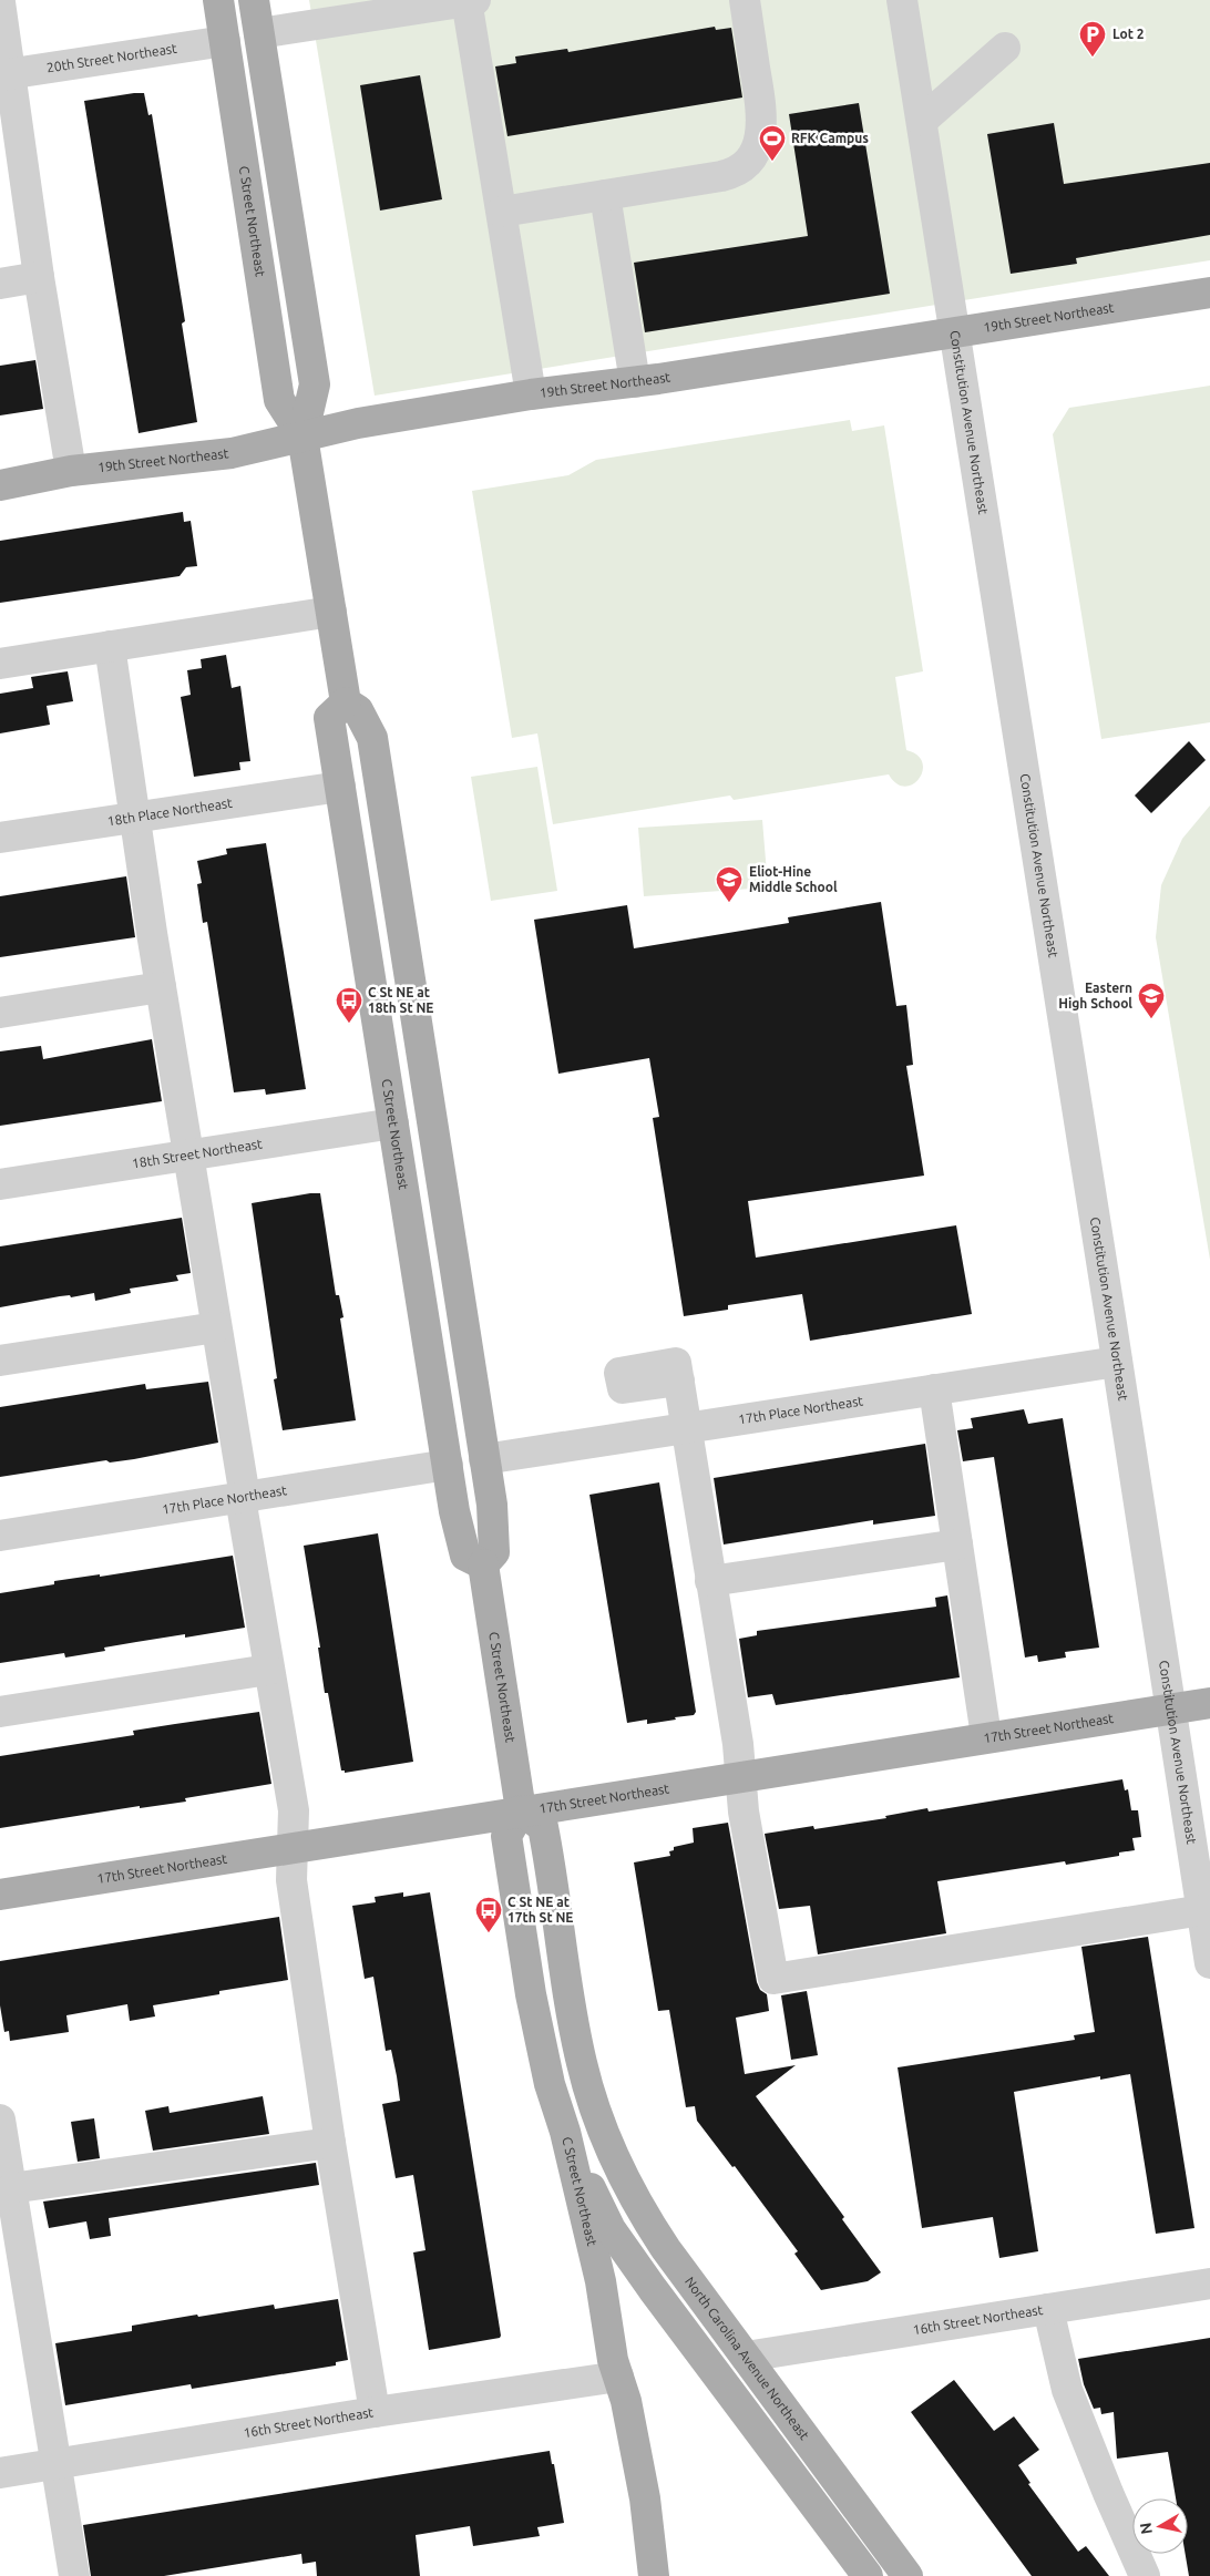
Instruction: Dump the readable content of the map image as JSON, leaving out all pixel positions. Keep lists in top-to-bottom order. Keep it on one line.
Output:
{"streets":{"main road":["C Street Northeast","19th Street Northeast","17th Street Northeast","North Carolina Avenue Northeast"],"street":["20th Street Northeast","Constitution Avenue Northeast","18th Place Northeast","18th Street Northeast","17th Place Northeast","16th Street Northeast"]},"crossings":[["20th Street Northeast","C Street Northeast"],["C Street Northeast","19th Street Northeast"],["C Street Northeast","18th Place Northeast"],["C Street Northeast","18th Street Northeast"],["C Street Northeast","17th Place Northeast"],["C Street Northeast","17th Street Northeast"],["C Street Northeast","16th Street Northeast"],["C Street Northeast","North Carolina Avenue Northeast"],["19th Street Northeast","Constitution Avenue Northeast"],["Constitution Avenue Northeast","17th Place Northeast"],["Constitution Avenue Northeast","17th Street Northeast"],["17th Street Northeast","North Carolina Avenue Northeast"],["16th Street Northeast","North Carolina Avenue Northeast"]],"places":{"parking":["Lot 2"],"sports":["RFK Campus"],"school or university":["Eliot-Hine Middle School","Eastern High School"],"bus stop":["C St NE at 18th St NE","C St NE at 17th St NE"]},"north":"left"}
